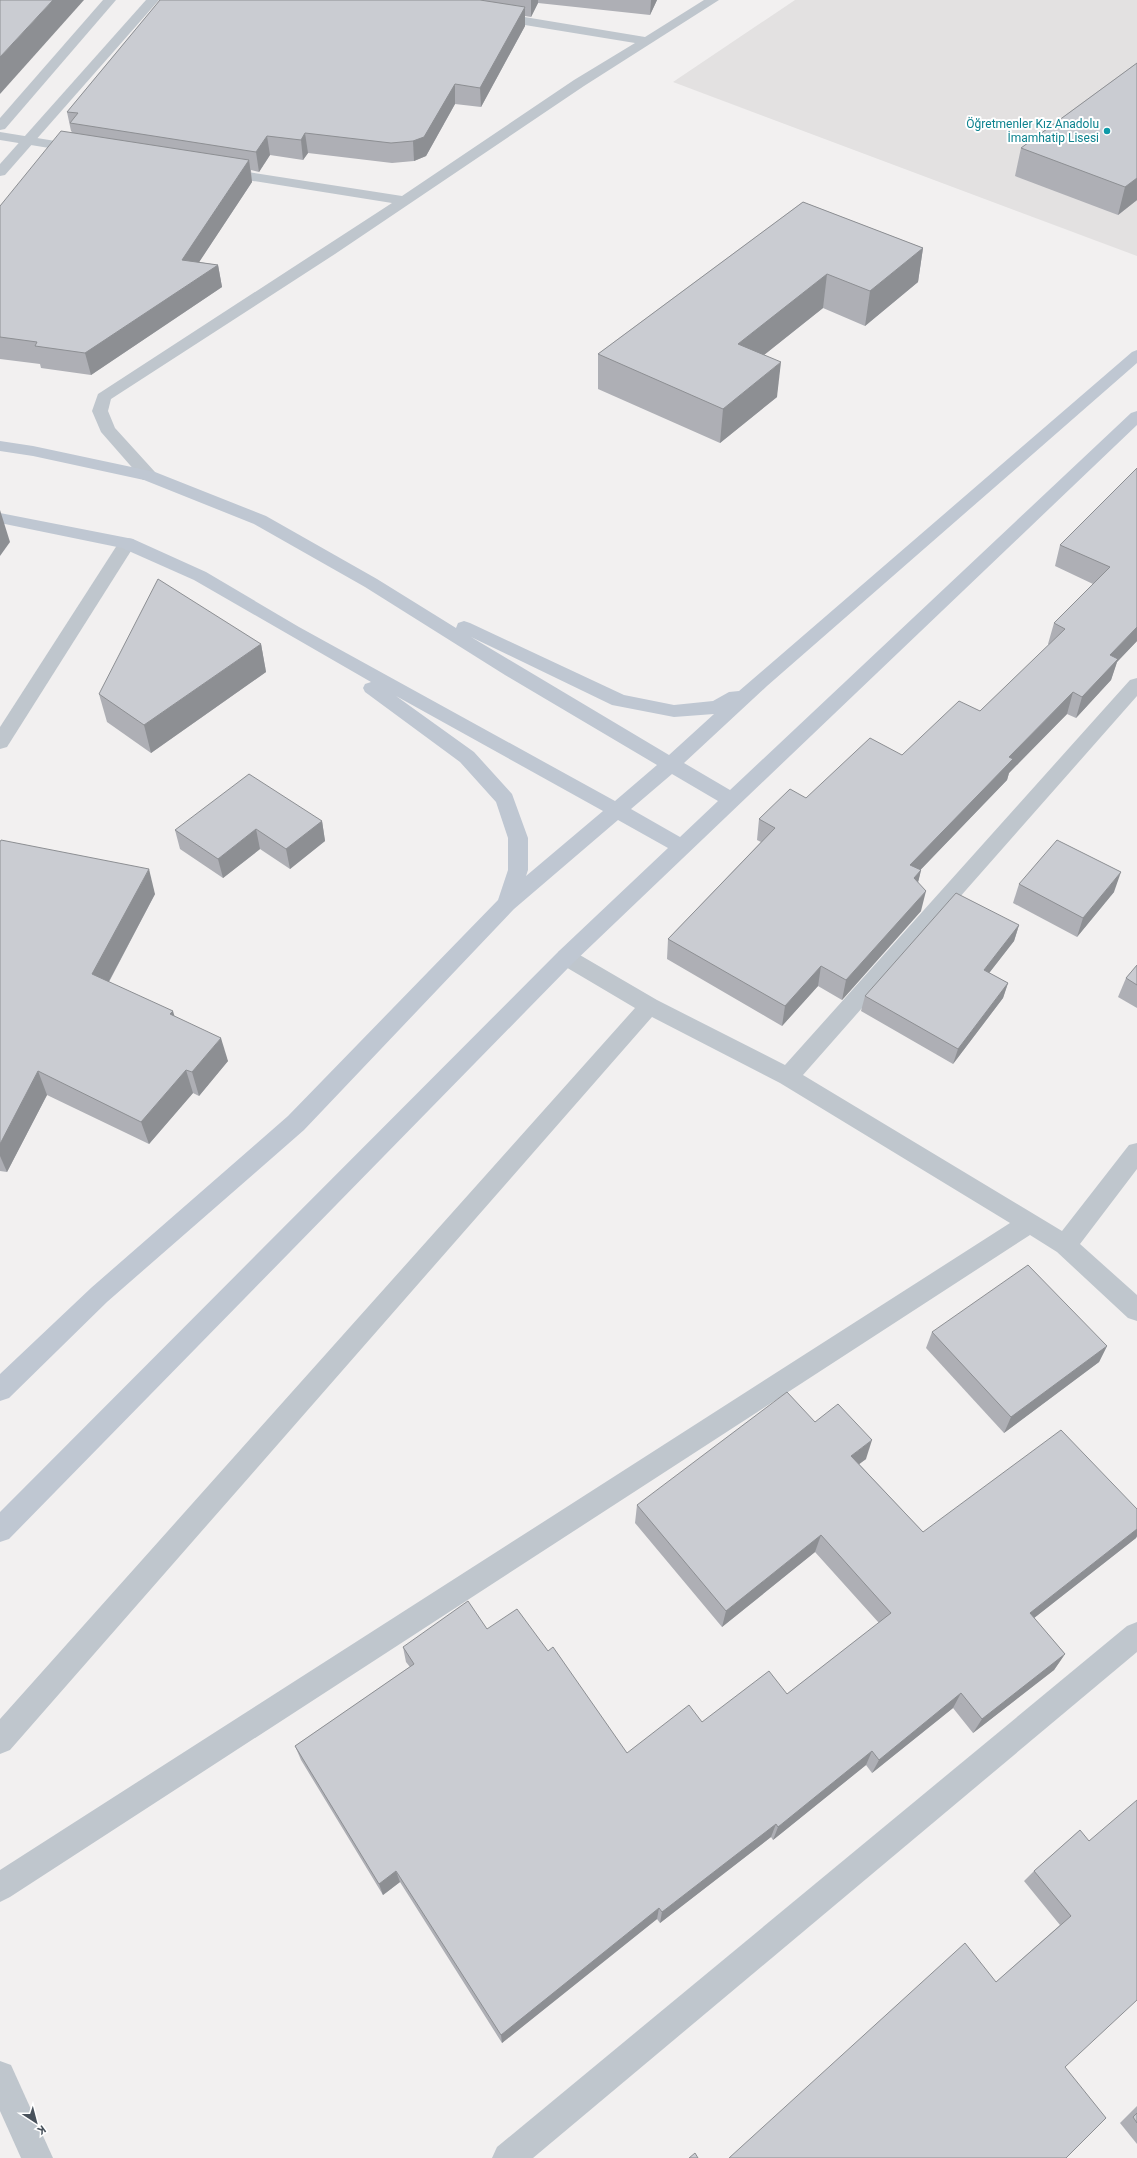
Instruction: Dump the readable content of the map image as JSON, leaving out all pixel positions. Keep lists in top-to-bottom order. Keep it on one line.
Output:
{"places":["Öğretmenler Kız Anadolu İmamhatip Lisesi"],"north":"bottom right"}
